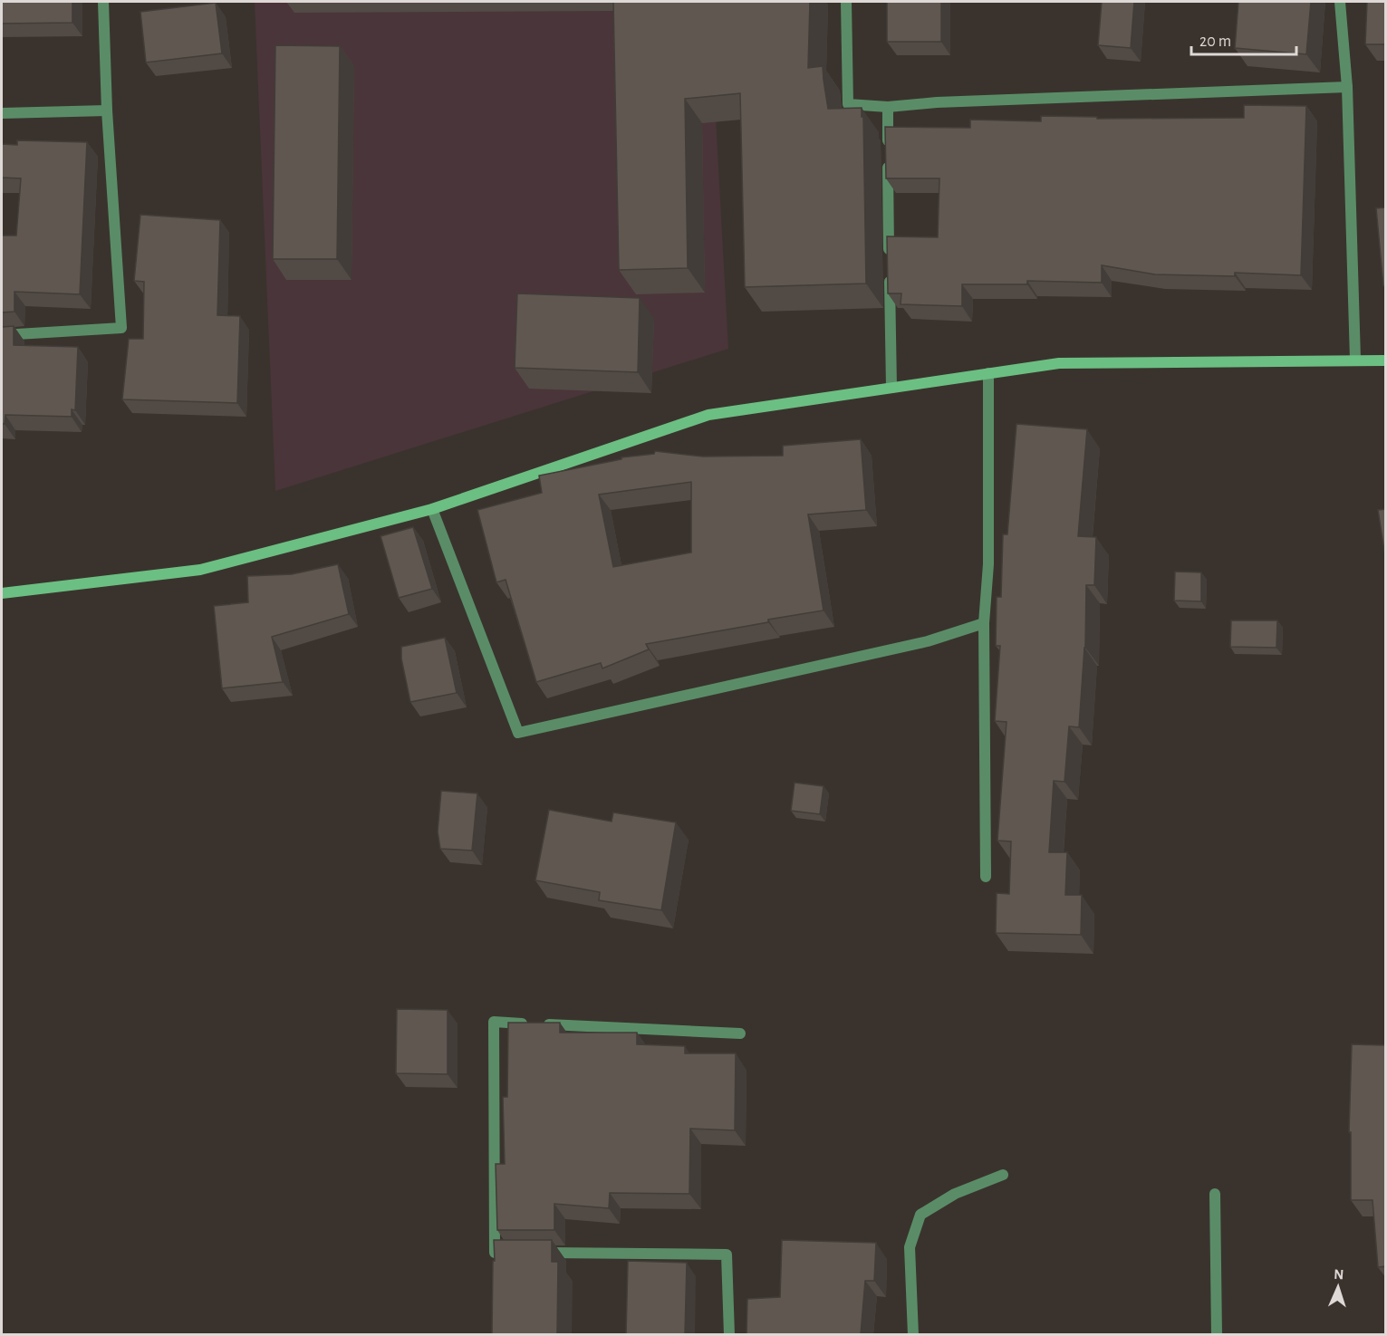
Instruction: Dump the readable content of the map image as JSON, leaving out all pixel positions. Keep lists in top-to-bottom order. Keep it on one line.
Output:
{"scale_bar":"20 m","north":"top"}
